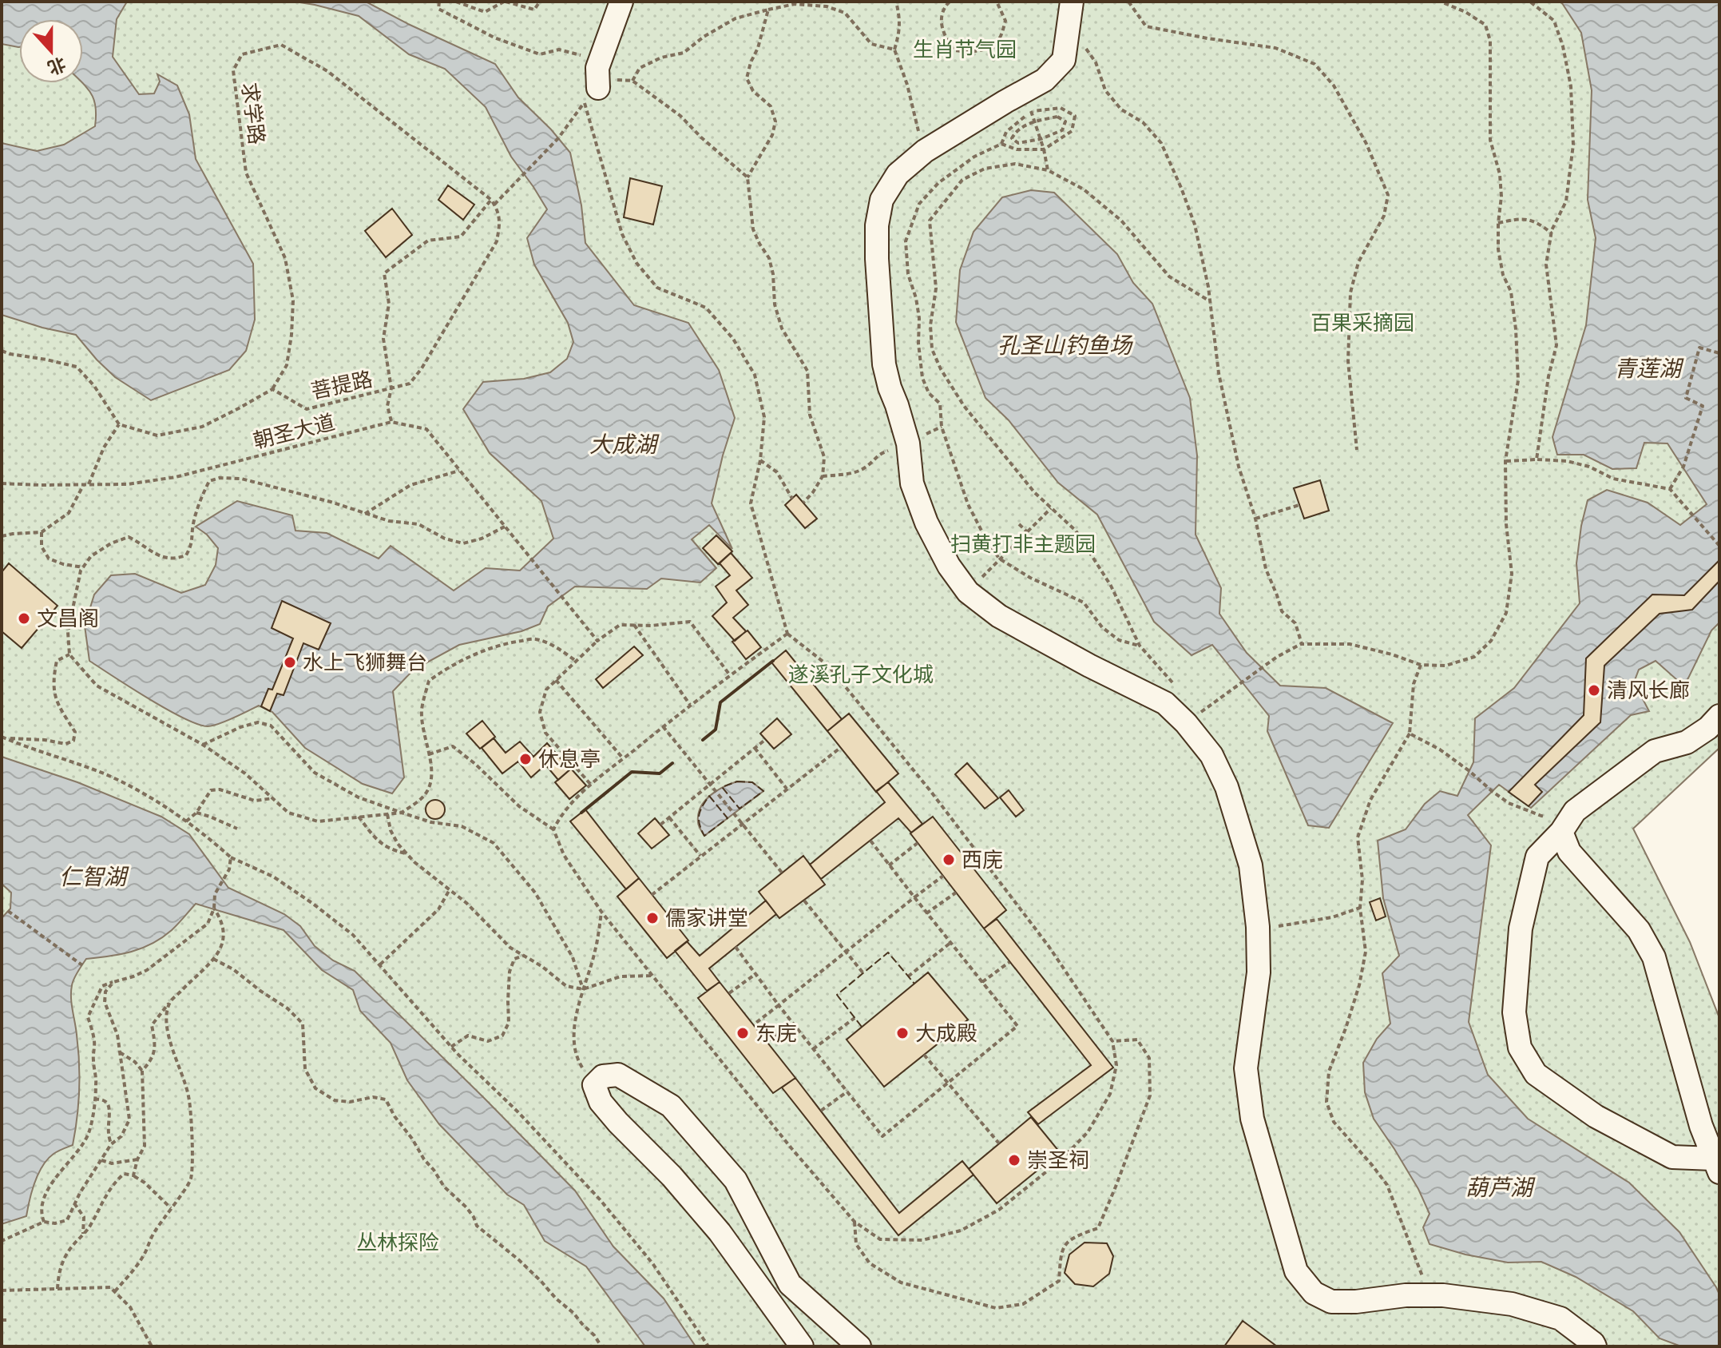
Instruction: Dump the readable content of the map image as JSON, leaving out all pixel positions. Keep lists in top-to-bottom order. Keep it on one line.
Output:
{"streets":{"path":["求学路","菩提路","朝圣大道"]},"crossings":[["求学路","菩提路"]],"water":["孔圣山钓鱼场","青莲湖","大成湖","仁智湖","葫芦湖"],"parks":["生肖节气园","百果采摘园","扫黄打非主题园","遂溪孔子文化城","丛林探险"],"places":["文昌阁","水上飞狮舞台","清风长廊","休息亭","西庑","儒家讲堂","东庑","大成殿","崇圣祠"],"north":"bottom"}
